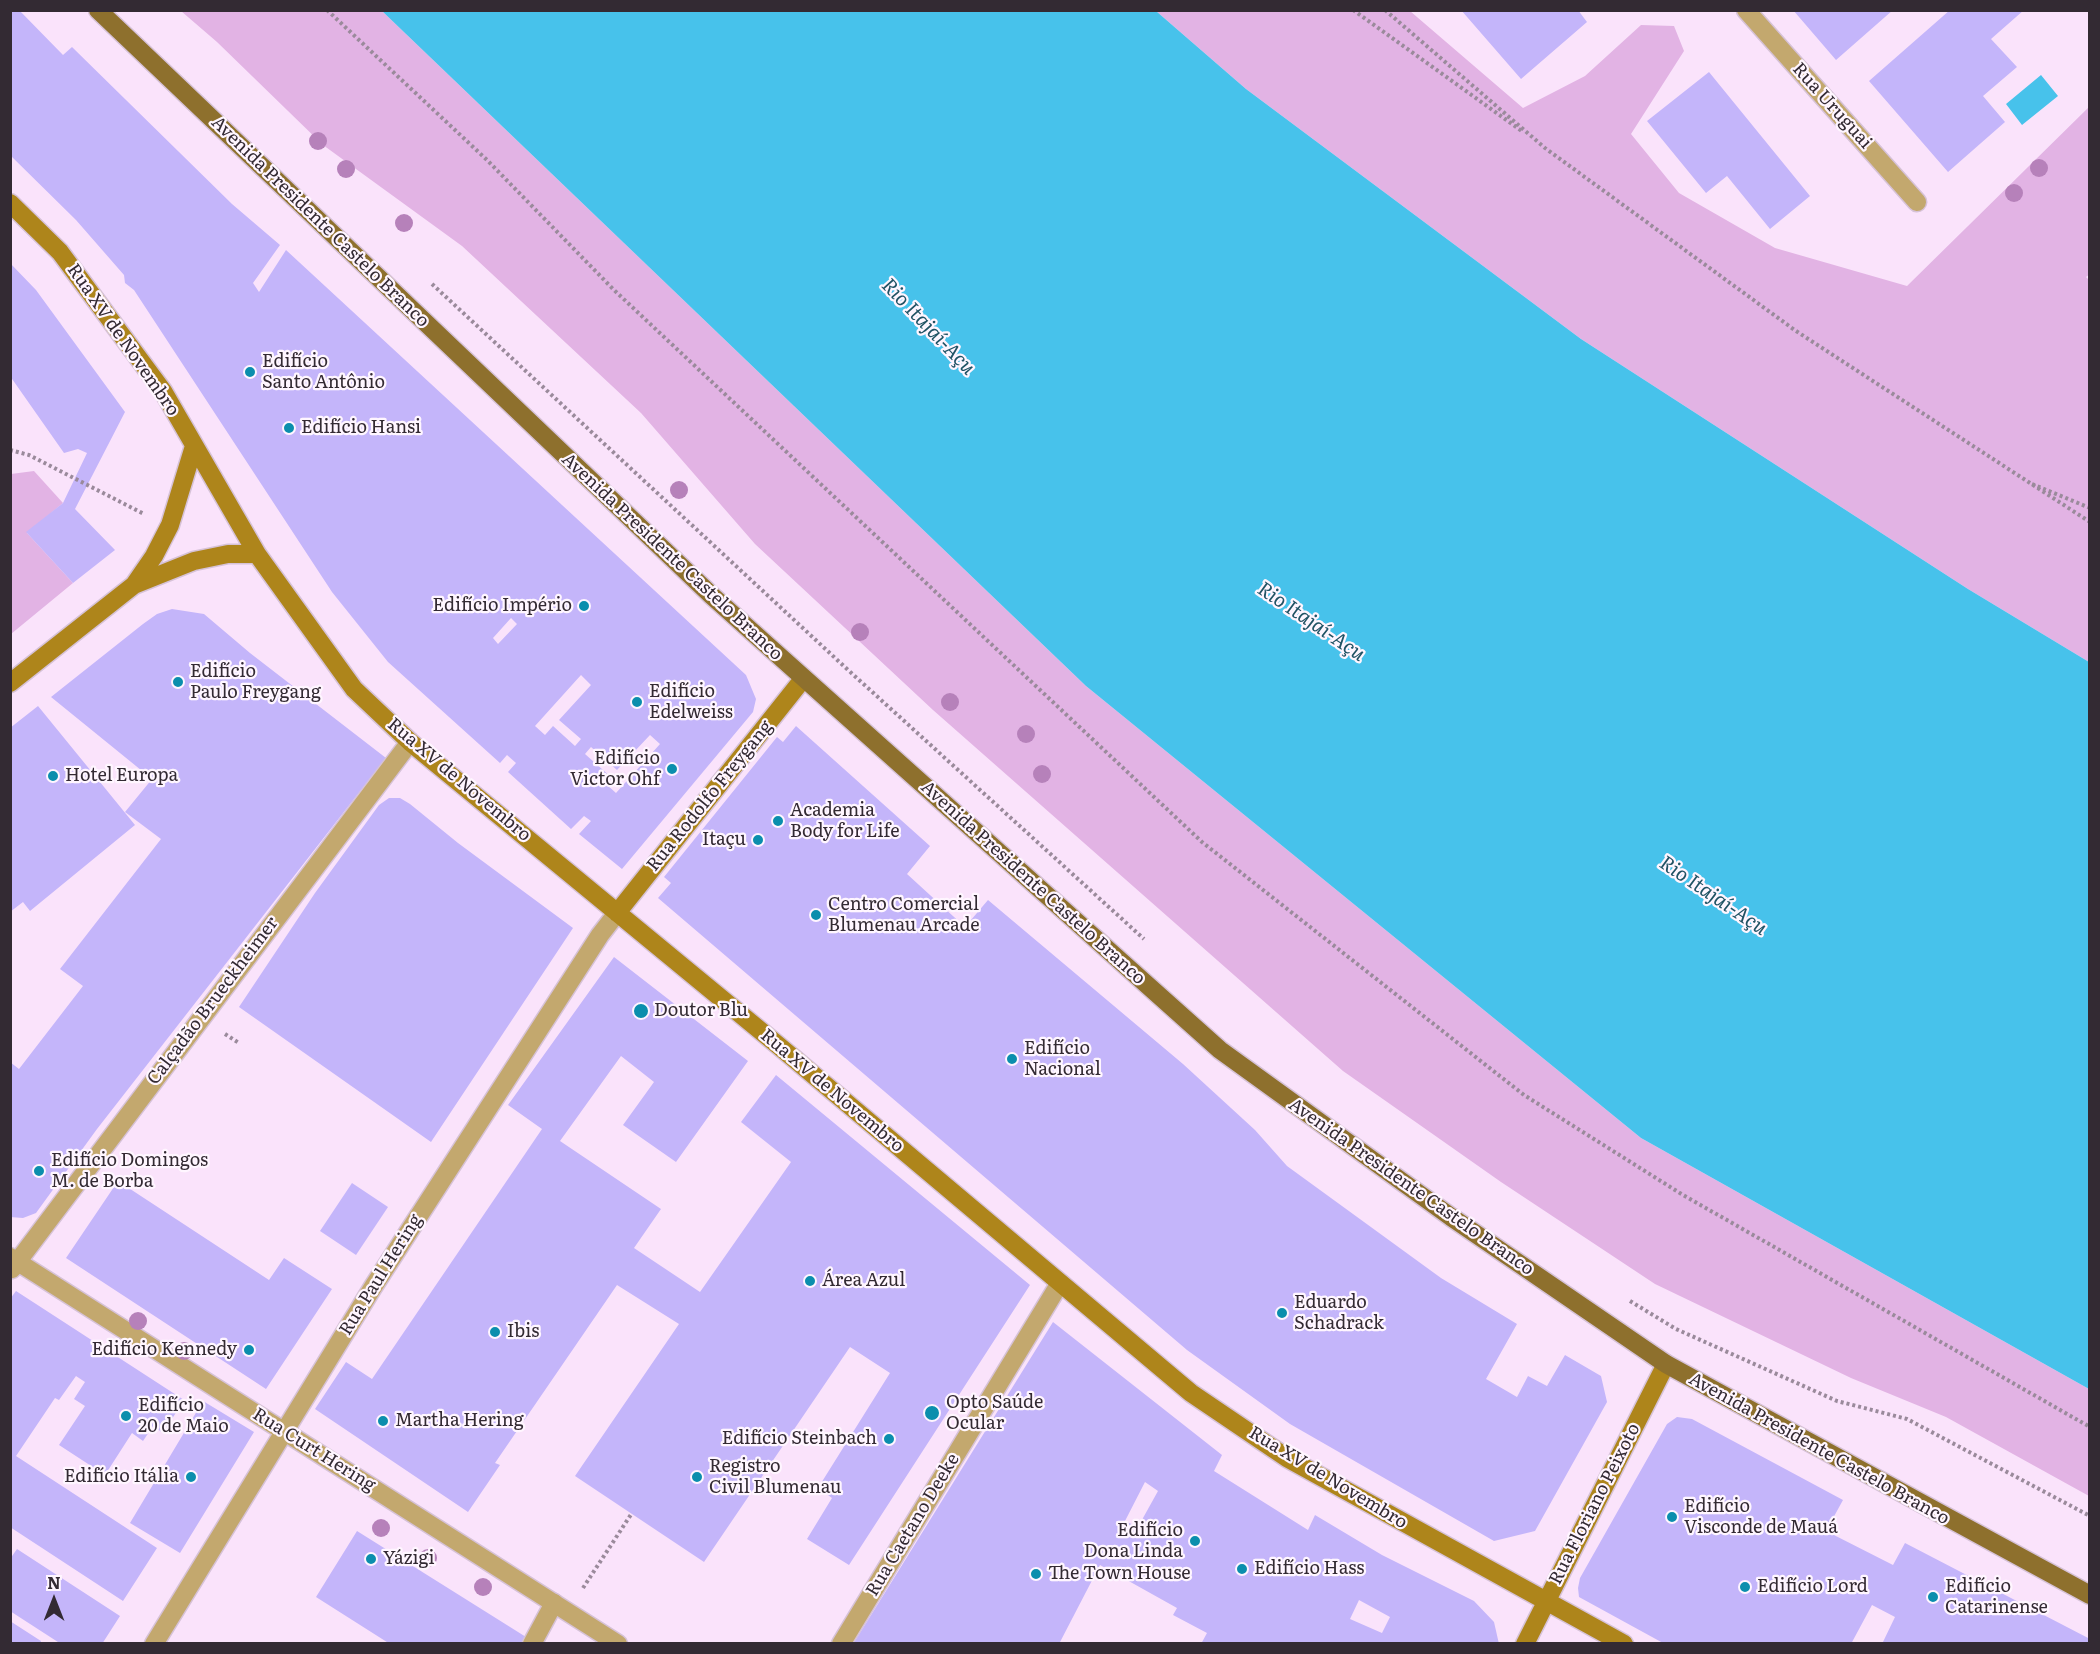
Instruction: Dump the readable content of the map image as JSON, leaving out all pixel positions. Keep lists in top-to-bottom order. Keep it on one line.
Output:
{"streets":{"main road":["Avenida Presidente Castelo Branco"],"street":["Rua Uruguai","Rua XV de Novembro","Rua Rodolfo Freygang","Calçadão Brueckheimer","Rua Paul Hering","Rua Curt Hering","Rua Floriano Peixoto","Rua Caetano Deeke"]},"crossings":[["Avenida Presidente Castelo Branco","Rua Rodolfo Freygang"],["Avenida Presidente Castelo Branco","Rua Floriano Peixoto"],["Rua XV de Novembro","Rua Rodolfo Freygang"],["Rua XV de Novembro","Calçadão Brueckheimer"],["Rua XV de Novembro","Rua Paul Hering"],["Rua XV de Novembro","Rua Floriano Peixoto"],["Rua XV de Novembro","Rua Caetano Deeke"],["Rua Rodolfo Freygang","Rua Paul Hering"],["Calçadão Brueckheimer","Rua Curt Hering"],["Rua Paul Hering","Rua Curt Hering"]],"water":["Rio Itajaí-Açu"],"places":["Edifício Santo Antônio","Edifício Hansi","Edifício Império","Edifício Paulo Freygang","Edifício Edelweiss","Edifício Victor Ohf","Hotel Europa","Academia Body for Life","Itaçu","Centro Comercial Blumenau Arcade","Doutor Blu","Edifício Nacional","Edifício Domingos M. de Borba","Área Azul","Eduardo Schadrack","Ibis","Edifício Kennedy","Opto Saúde Ocular","Edifício 20 de Maio","Martha Hering","Edifício Steinbach","Edifício Itália","Registro Civil Blumenau","Edifício Visconde de Mauá","Edifício Dona Linda","Yázigi","Edifício Hass","The Town House","Edifício Lord","Edifício Catarinense"],"north":"top"}
